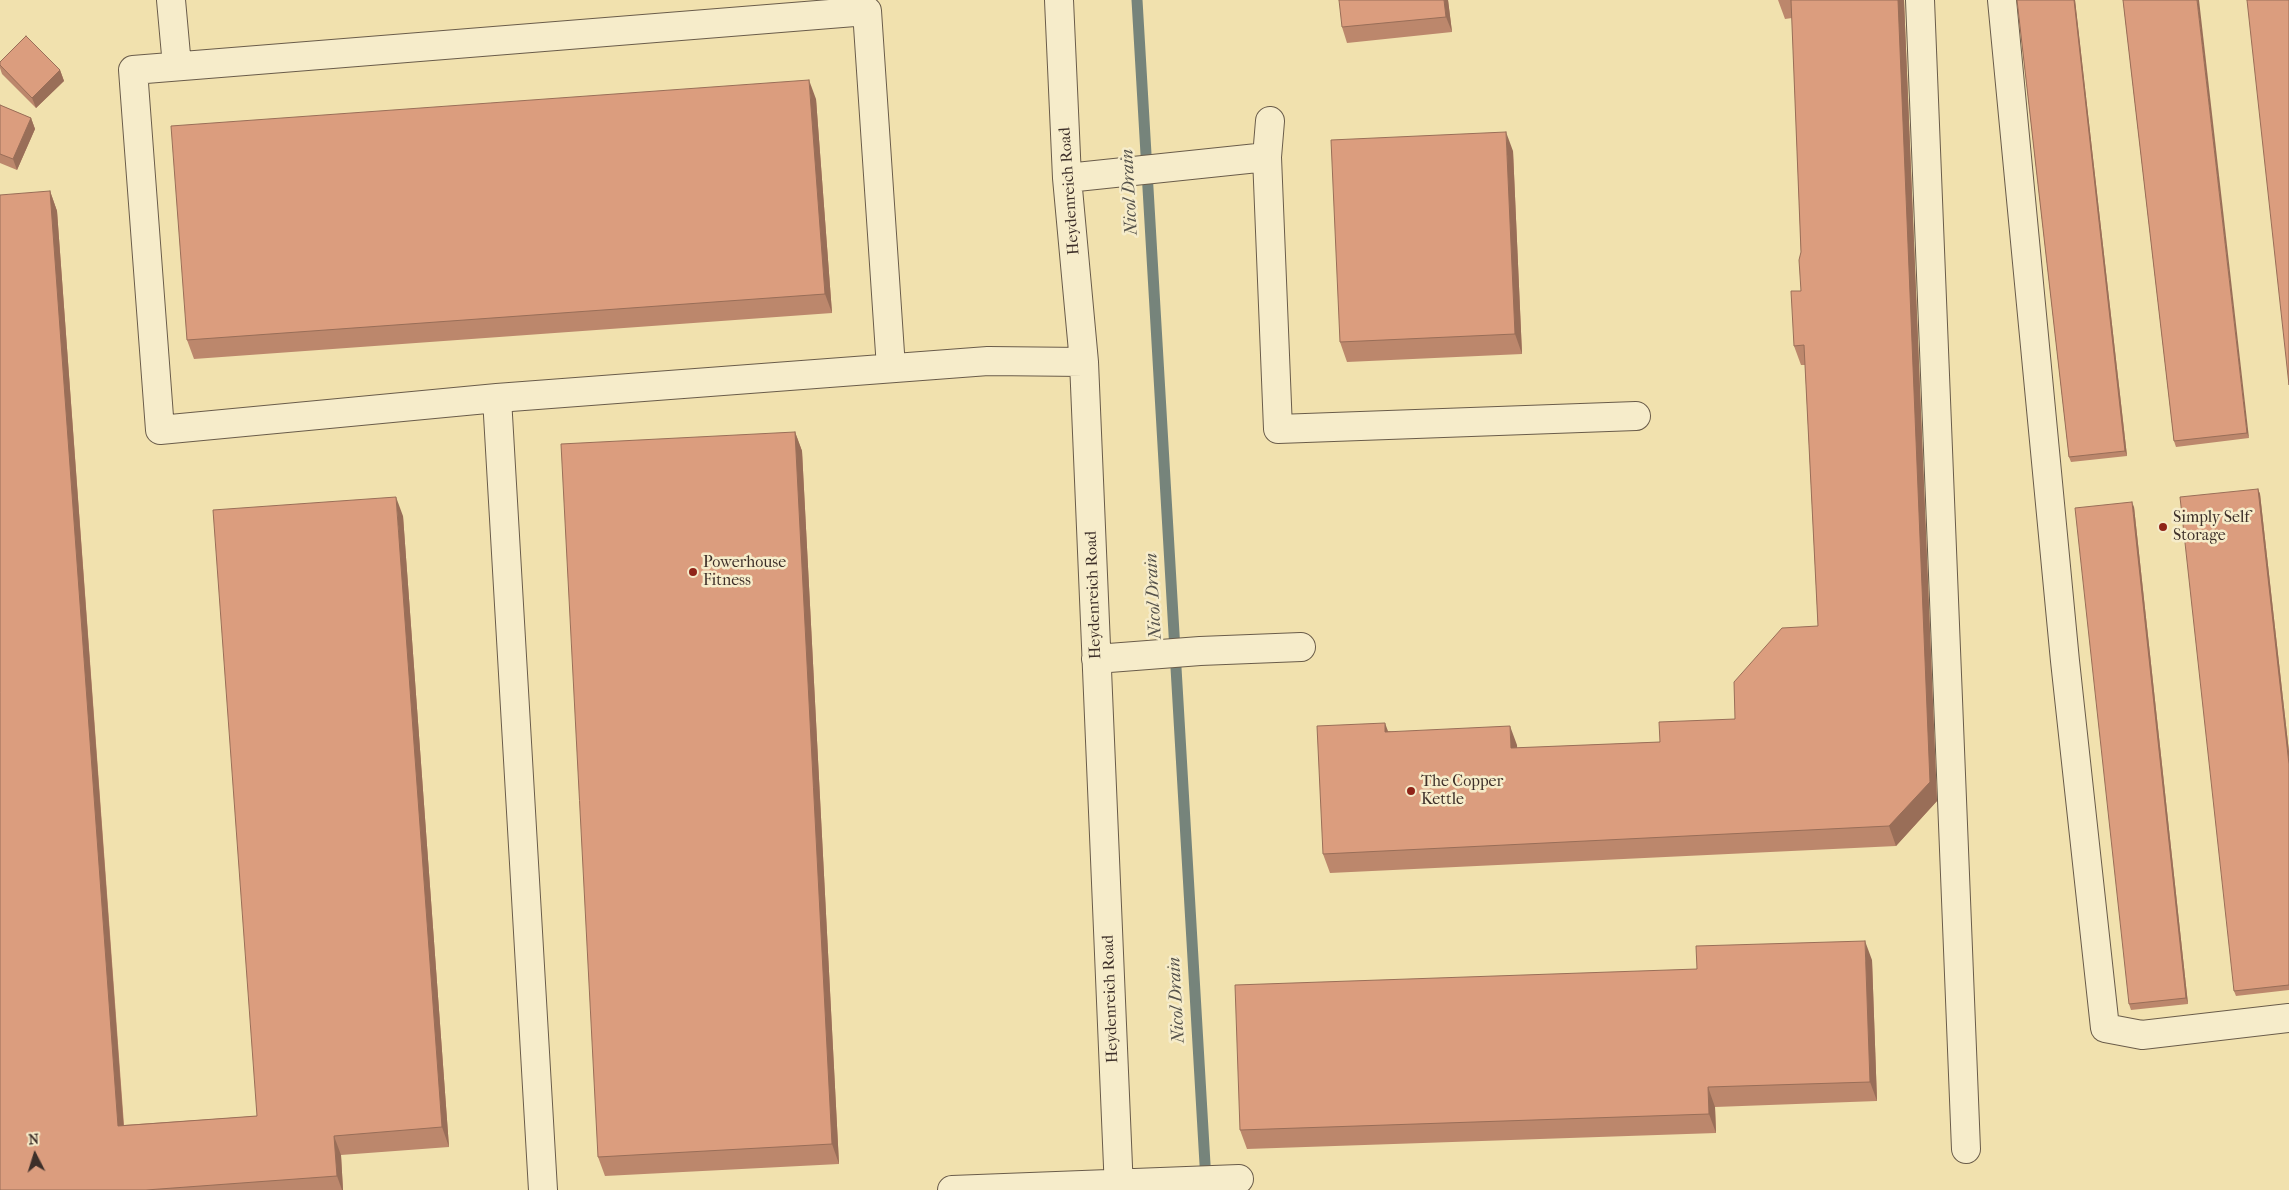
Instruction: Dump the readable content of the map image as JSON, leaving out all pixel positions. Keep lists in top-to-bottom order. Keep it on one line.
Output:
{"streets":{"street":["Heydenreich Road"]},"water":["Nicol Drain"],"places":["Simply Self Storage","Powerhouse Fitness","The Copper Kettle"],"north":"top"}
